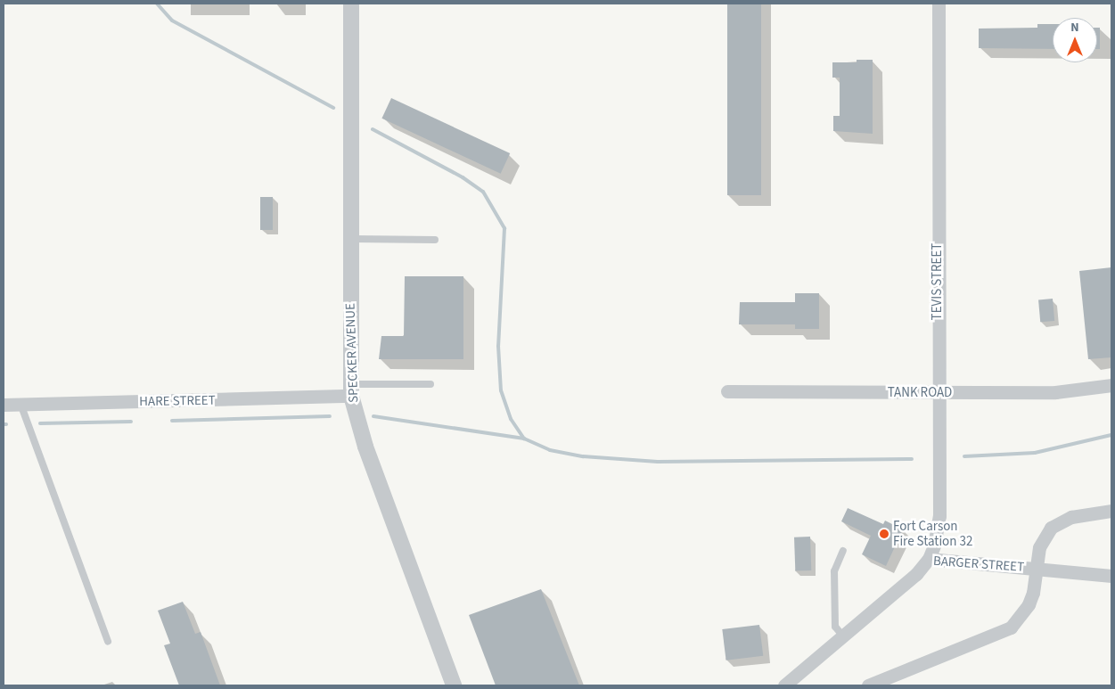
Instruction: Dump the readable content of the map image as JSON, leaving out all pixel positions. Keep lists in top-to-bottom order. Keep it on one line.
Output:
{"streets":{"street":["TEVIS STREET","SPECKER AVENUE","TANK ROAD","HARE STREET","BARGER STREET"]},"crossings":[["TEVIS STREET","TANK ROAD"],["TEVIS STREET","BARGER STREET"],["SPECKER AVENUE","HARE STREET"]],"places":["Fort Carson Fire Station 32"],"north":"top"}
